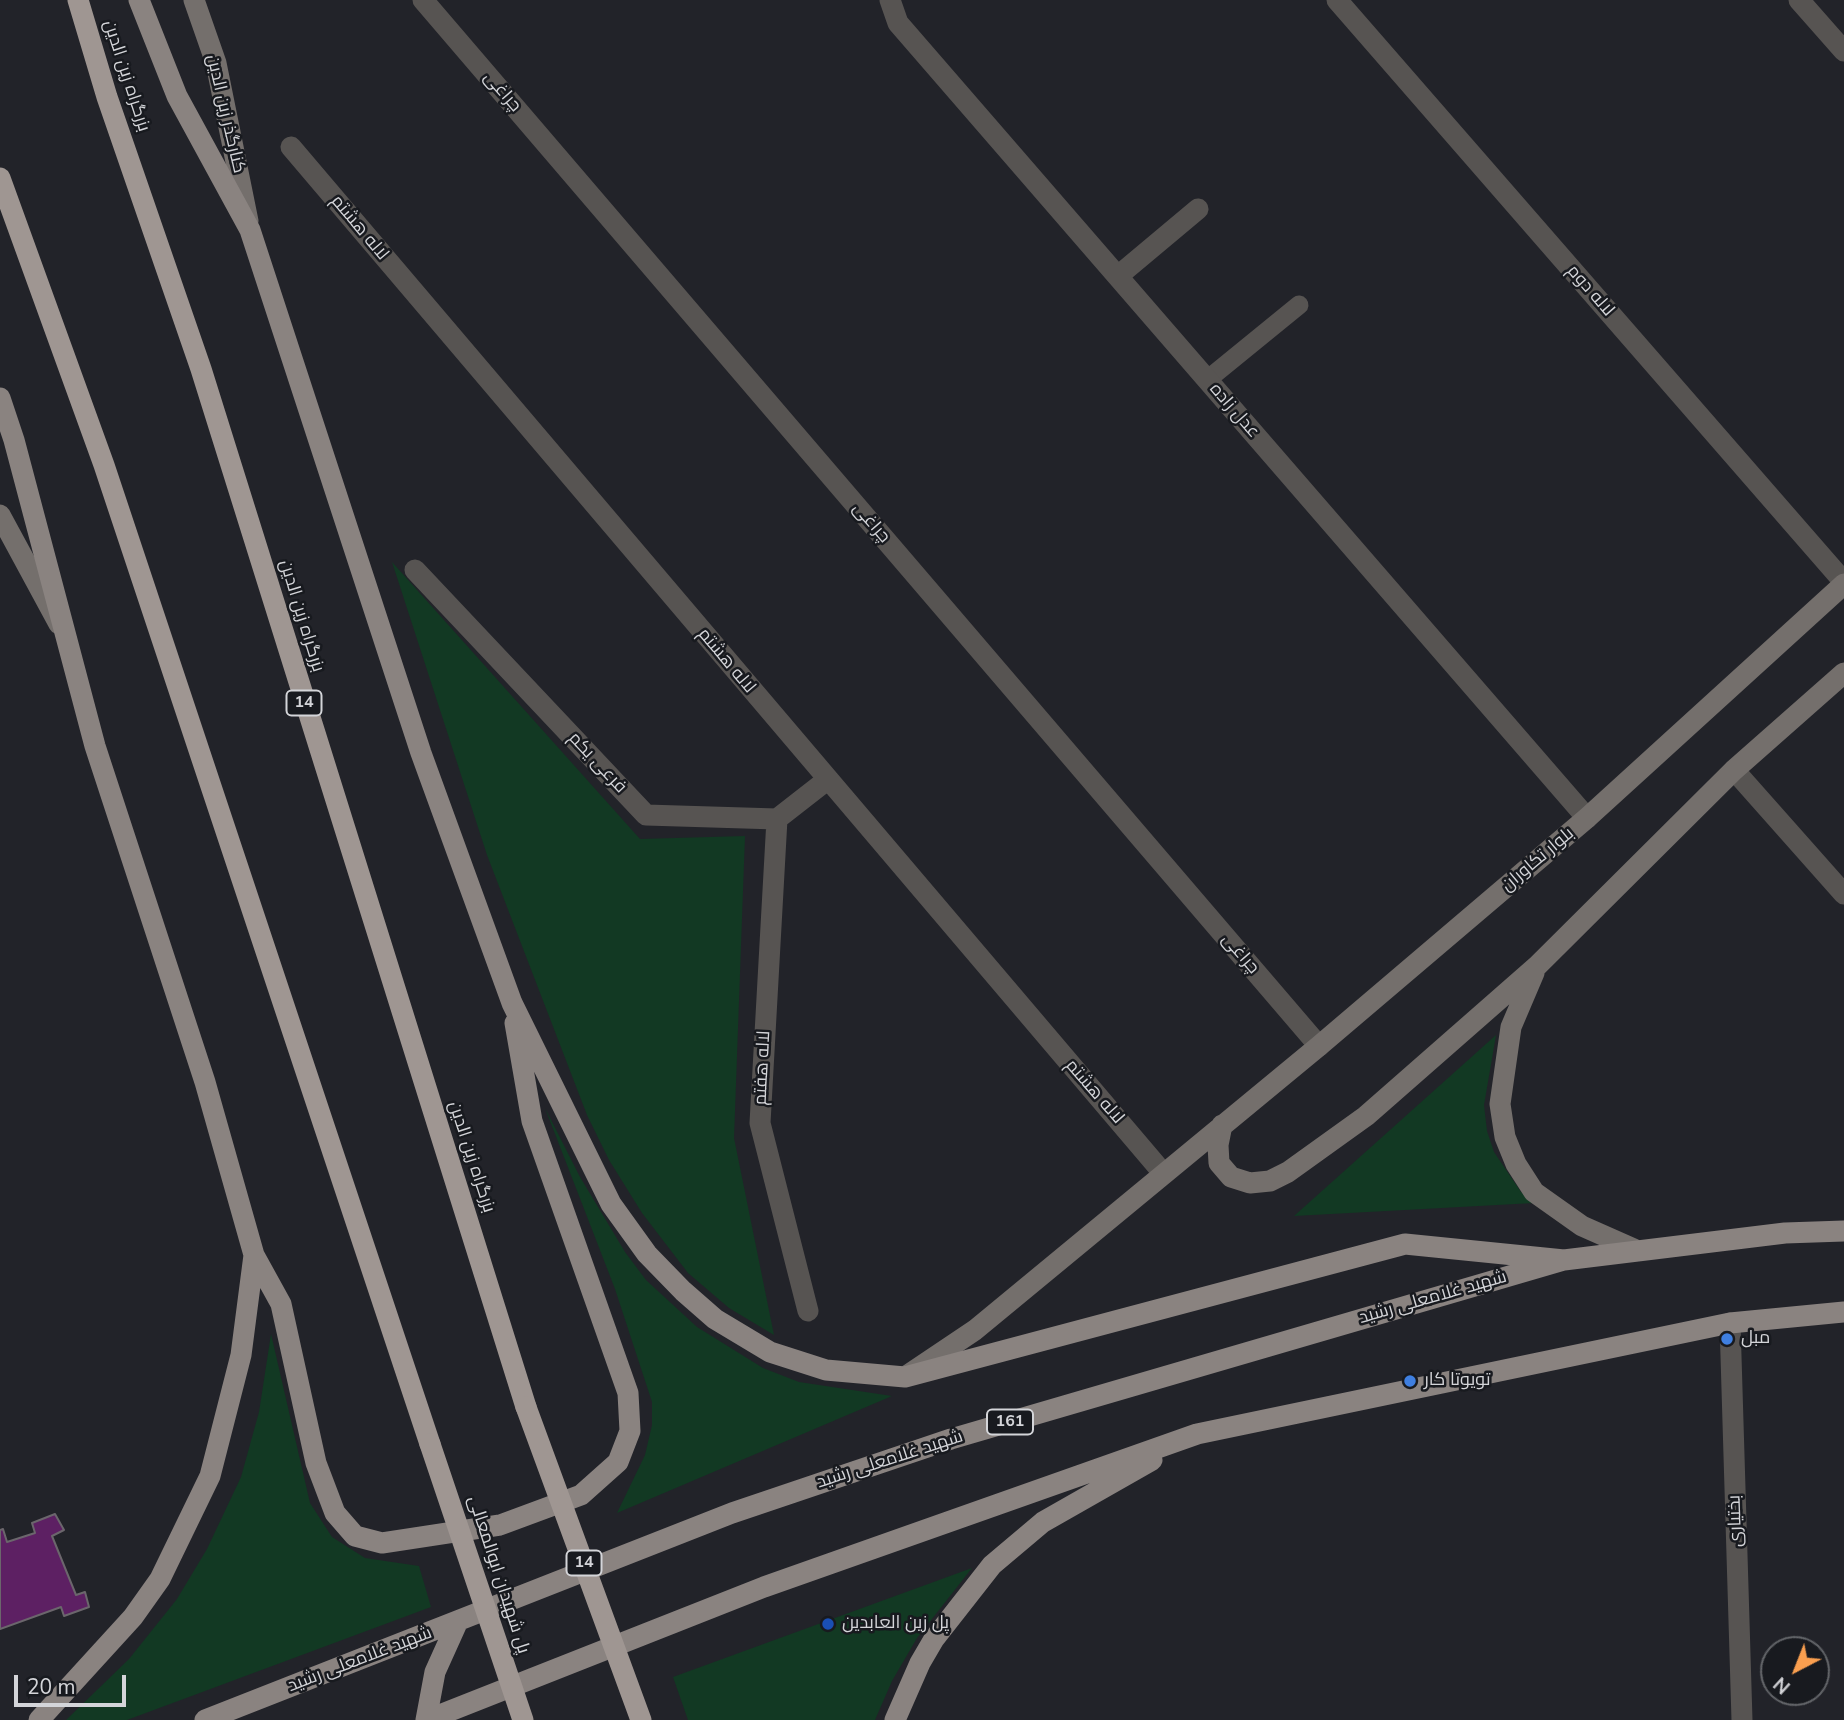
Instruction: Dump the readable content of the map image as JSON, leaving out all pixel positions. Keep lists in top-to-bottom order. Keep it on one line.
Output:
{"streets":{"highway":["بزرگراه زین الدین","14","پل شهیدان ابوالمعالی"],"main road":["کنارگذر زین الدین","بلوار تکاوران","شهید غلامعلی رشید","161"],"street":["چراغی","لاله هشتم","لاله دوم","عدل زاده","فرعی یکم","لاله هفتم","بختیاری"]},"crossings":[["چراغی","بلوار تکاوران"],["لاله هشتم","بلوار تکاوران"],["لاله دوم","بلوار تکاوران"],["عدل زاده","بلوار تکاوران"],["فرعی یکم","لاله هفتم"]],"places":["مبل","تویوتا کار","پل زین العابدین"],"scale_bar":"20 m","north":"bottom left"}
